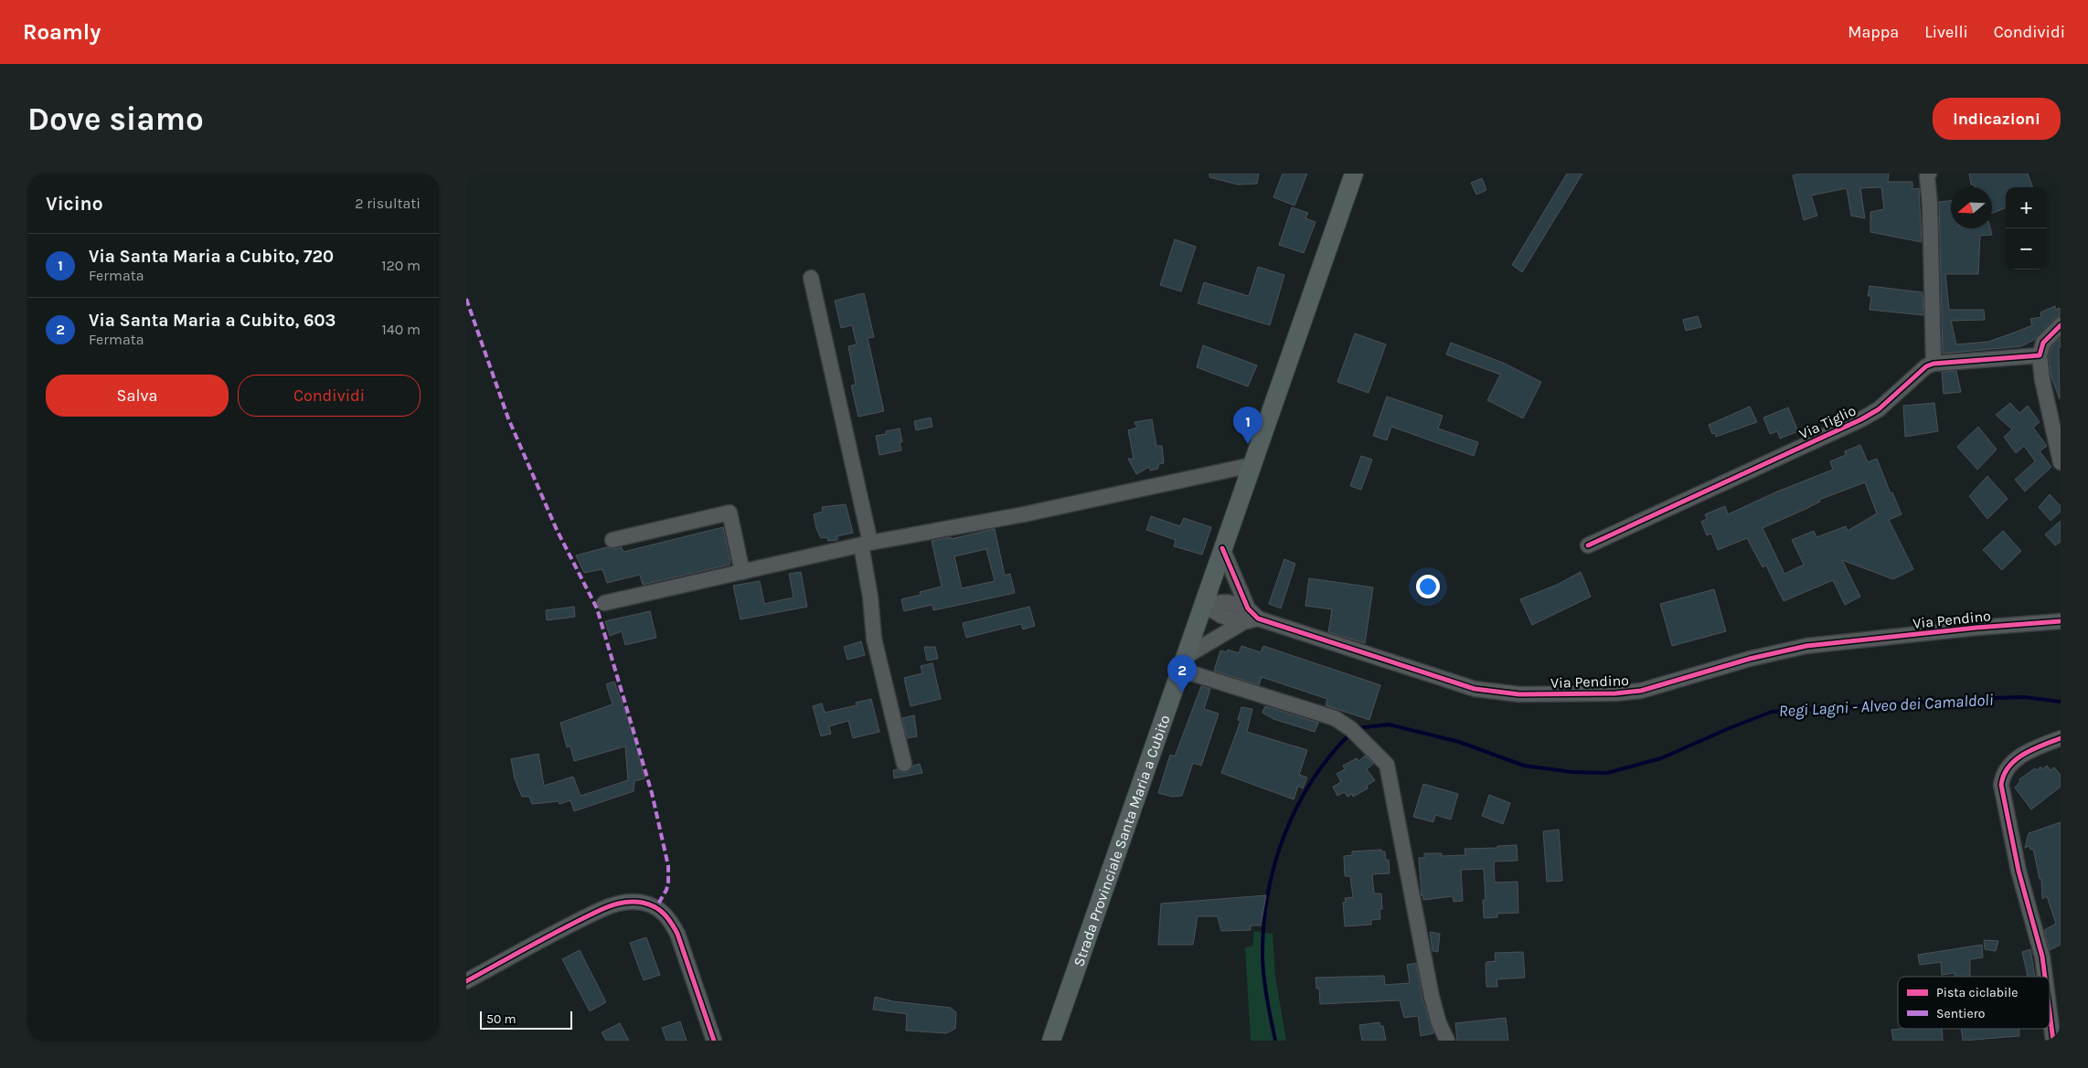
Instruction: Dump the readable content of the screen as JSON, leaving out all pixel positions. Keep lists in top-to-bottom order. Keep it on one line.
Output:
{"streets":{"main road":["Strada Provinciale Santa Maria a Cubito"],"street":["Via Tiglio","Via Pendino"]},"crossings":[["Via Pendino","Strada Provinciale Santa Maria a Cubito"]],"water":["Regi Lagni - Alveo dei Camaldoli"],"legend":["Pista ciclabile","Sentiero"],"scale_bar":"50 m","north":"left","page":{"header":"Roamly","nav":["Mappa","Livelli","Condividi"],"buttons":["Indicazioni",["Salva","Condividi"]],"title":"Dove siamo","heading":["Vicino","2 risultati"],"map_buttons":["+","−"],"list":[{"mark":"1","name":"Via Santa Maria a Cubito, 720","note":"Fermata","value":"120 m"},{"mark":"2","name":"Via Santa Maria a Cubito, 603","note":"Fermata","value":"140 m"}],"pins":["1","2"],"scale":"50 m"}}
